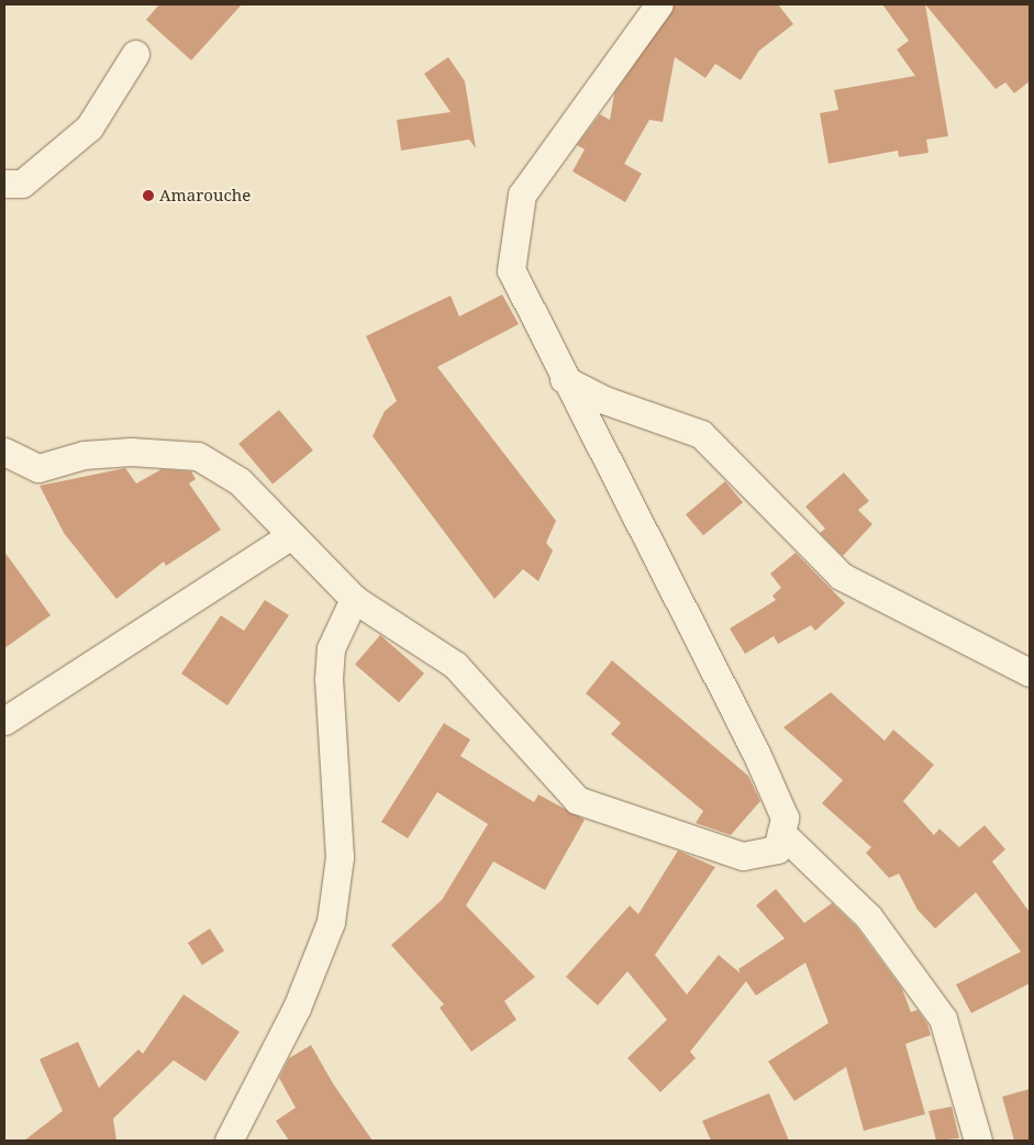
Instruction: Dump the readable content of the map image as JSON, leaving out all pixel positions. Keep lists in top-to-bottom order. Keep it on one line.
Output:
{"places":["Amarouche"]}
